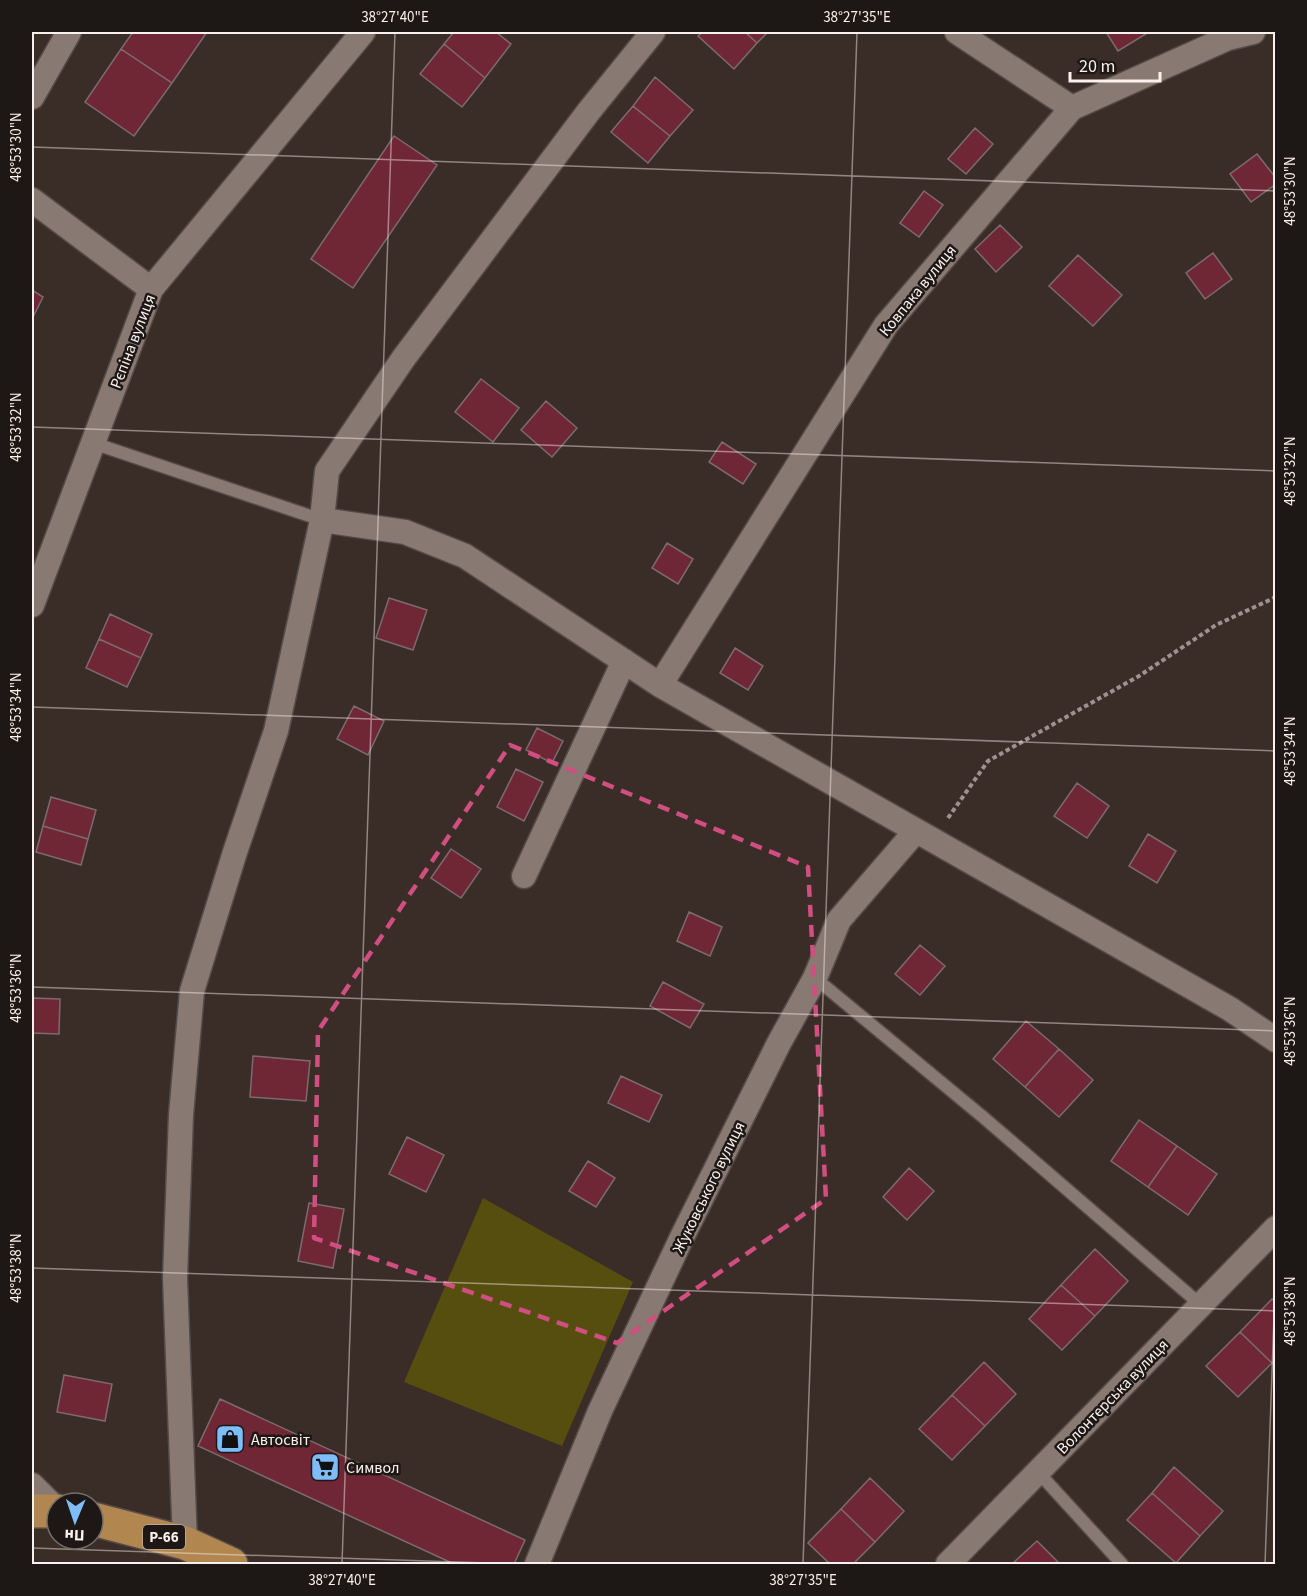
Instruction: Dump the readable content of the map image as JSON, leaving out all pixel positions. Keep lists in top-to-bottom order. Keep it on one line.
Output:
{"streets":{"main road":["Р-66"],"street":["Ковпака вулиця","Рєпіна вулиця","Жуковського вулиця","Волонтерська вулиця"]},"places":{"shop":["Автосвіт"],"supermarket":["Символ"]},"scale_bar":"20 m","north":"bottom","coordinates":["38°27'40\"E","38°27'35\"E","48°53'30\"N","48°53'32\"N","48°53'34\"N","48°53'36\"N","48°53'38\"N"]}
